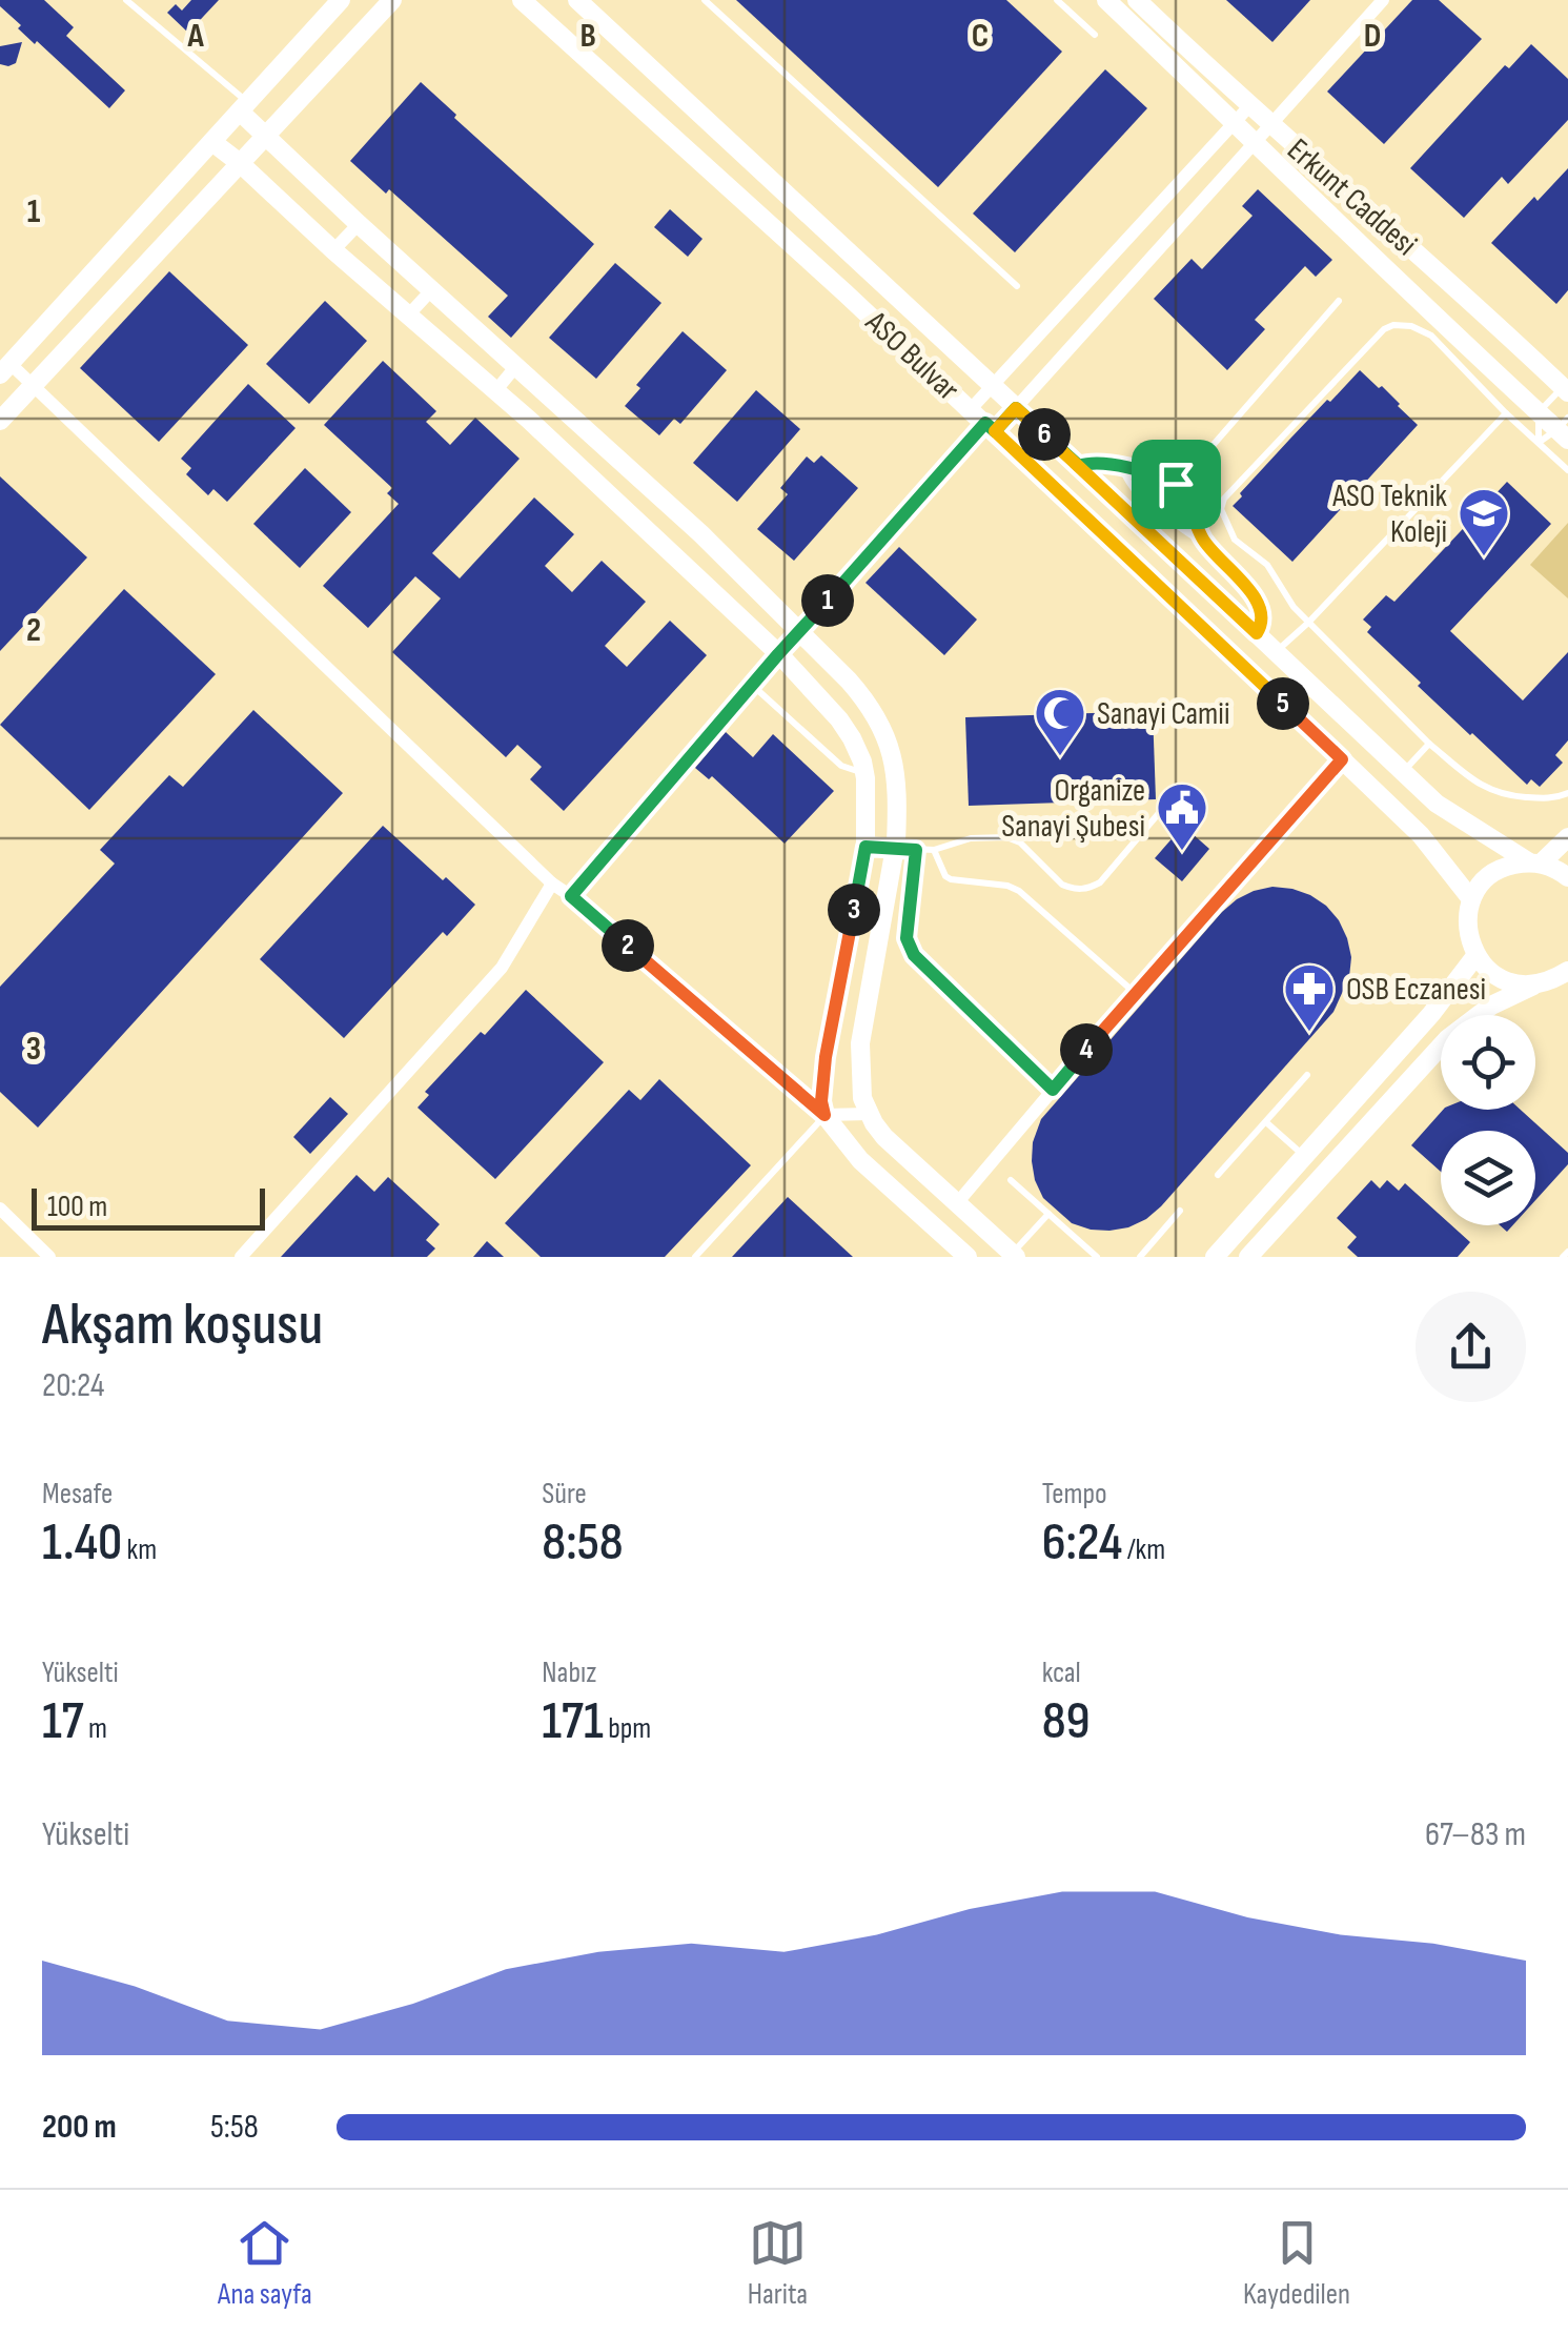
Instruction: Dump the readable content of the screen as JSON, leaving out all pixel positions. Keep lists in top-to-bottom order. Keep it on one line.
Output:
{"streets":{"street":["Erkunt Caddesi","ASO Bulvar"]},"places":{"school or university":["ASO Teknik Koleji"],"mosque":["Sanayi Camii"],"public building":["Organize Sanayi Şubesi"],"pharmacy":["OSB Eczanesi"]},"scale_bar":"100 m","page":{"pins":["6","1","5","3","2","4"],"scale":"100 m","heading":["Akşam koşusu","20:24"],"stats":[["Mesafe","1.40 km"],["Süre","8:58"],["Tempo","6:24 /km"],["Yükselti","17 m"],["Nabız","171 bpm"],["kcal","89"]],"chart":["Yükselti","67–83 m"],"list":[{"name":"200 m","note":"5:58"}],"tabs":["Ana sayfa","Harita","Kaydedilen"]},"grid":{"columns":["A","B","C","D"],"rows":["1","2","3"]}}
